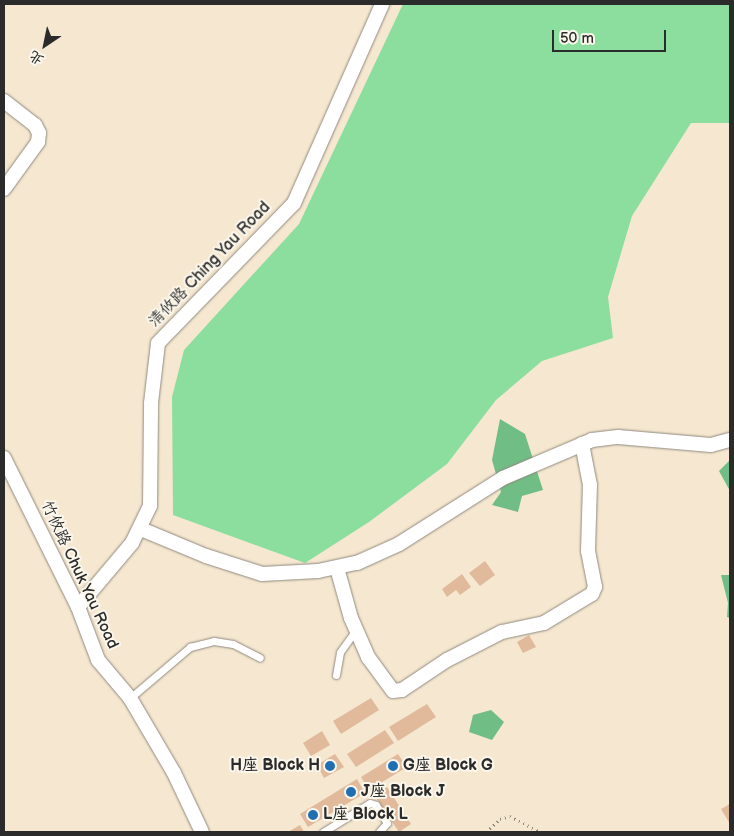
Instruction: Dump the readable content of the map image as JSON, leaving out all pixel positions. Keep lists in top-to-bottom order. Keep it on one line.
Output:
{"streets":{"street":["清攸路 Ching Yau Road","竹攸路 Chuk Yau Road"]},"crossings":[["清攸路 Ching Yau Road","竹攸路 Chuk Yau Road"]],"places":["H座 Block H","G座 Block G","J座 Block J","L座 Block L"],"scale_bar":"50 m","north":"bottom left"}
